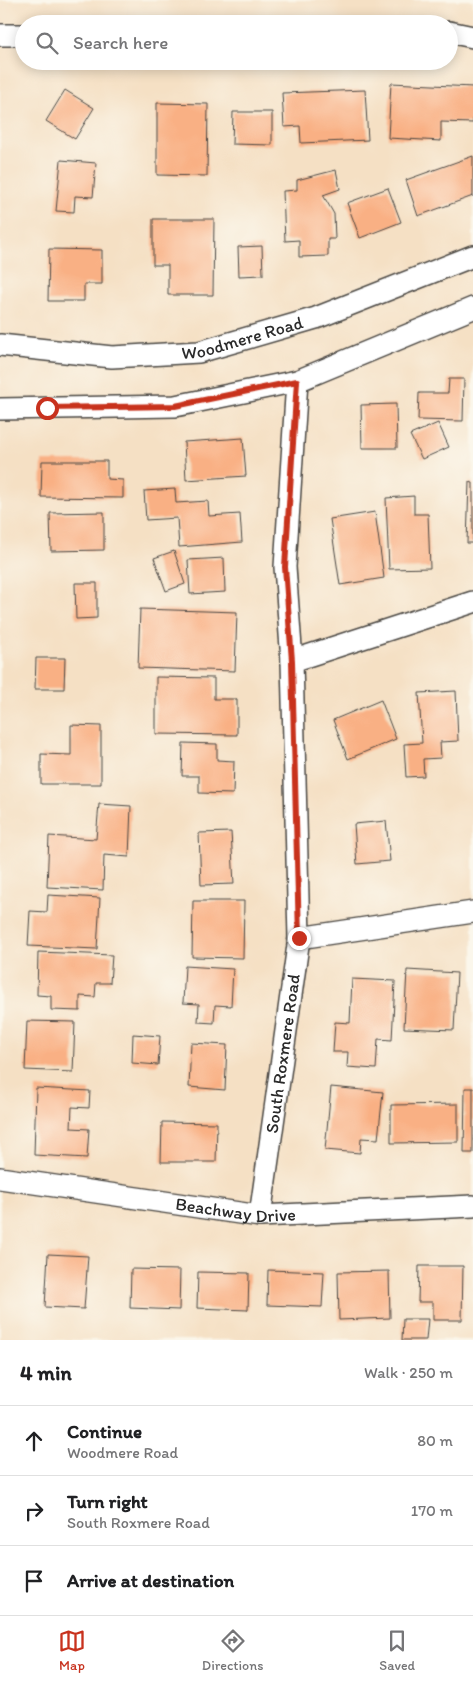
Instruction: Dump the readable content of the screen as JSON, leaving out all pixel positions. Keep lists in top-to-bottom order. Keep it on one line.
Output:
{"streets":{"street":["Woodmere Road","South Roxmere Road","Beachway Drive"]},"crossings":[["South Roxmere Road","Beachway Drive"]],"page":{"search":"Search here","heading":["4 min","Walk · 250 m"],"list":[["Continue","Woodmere Road","80 m"],["Turn right","South Roxmere Road","170 m"],"Arrive at destination"],"nav":["Map","Directions","Saved"]}}
